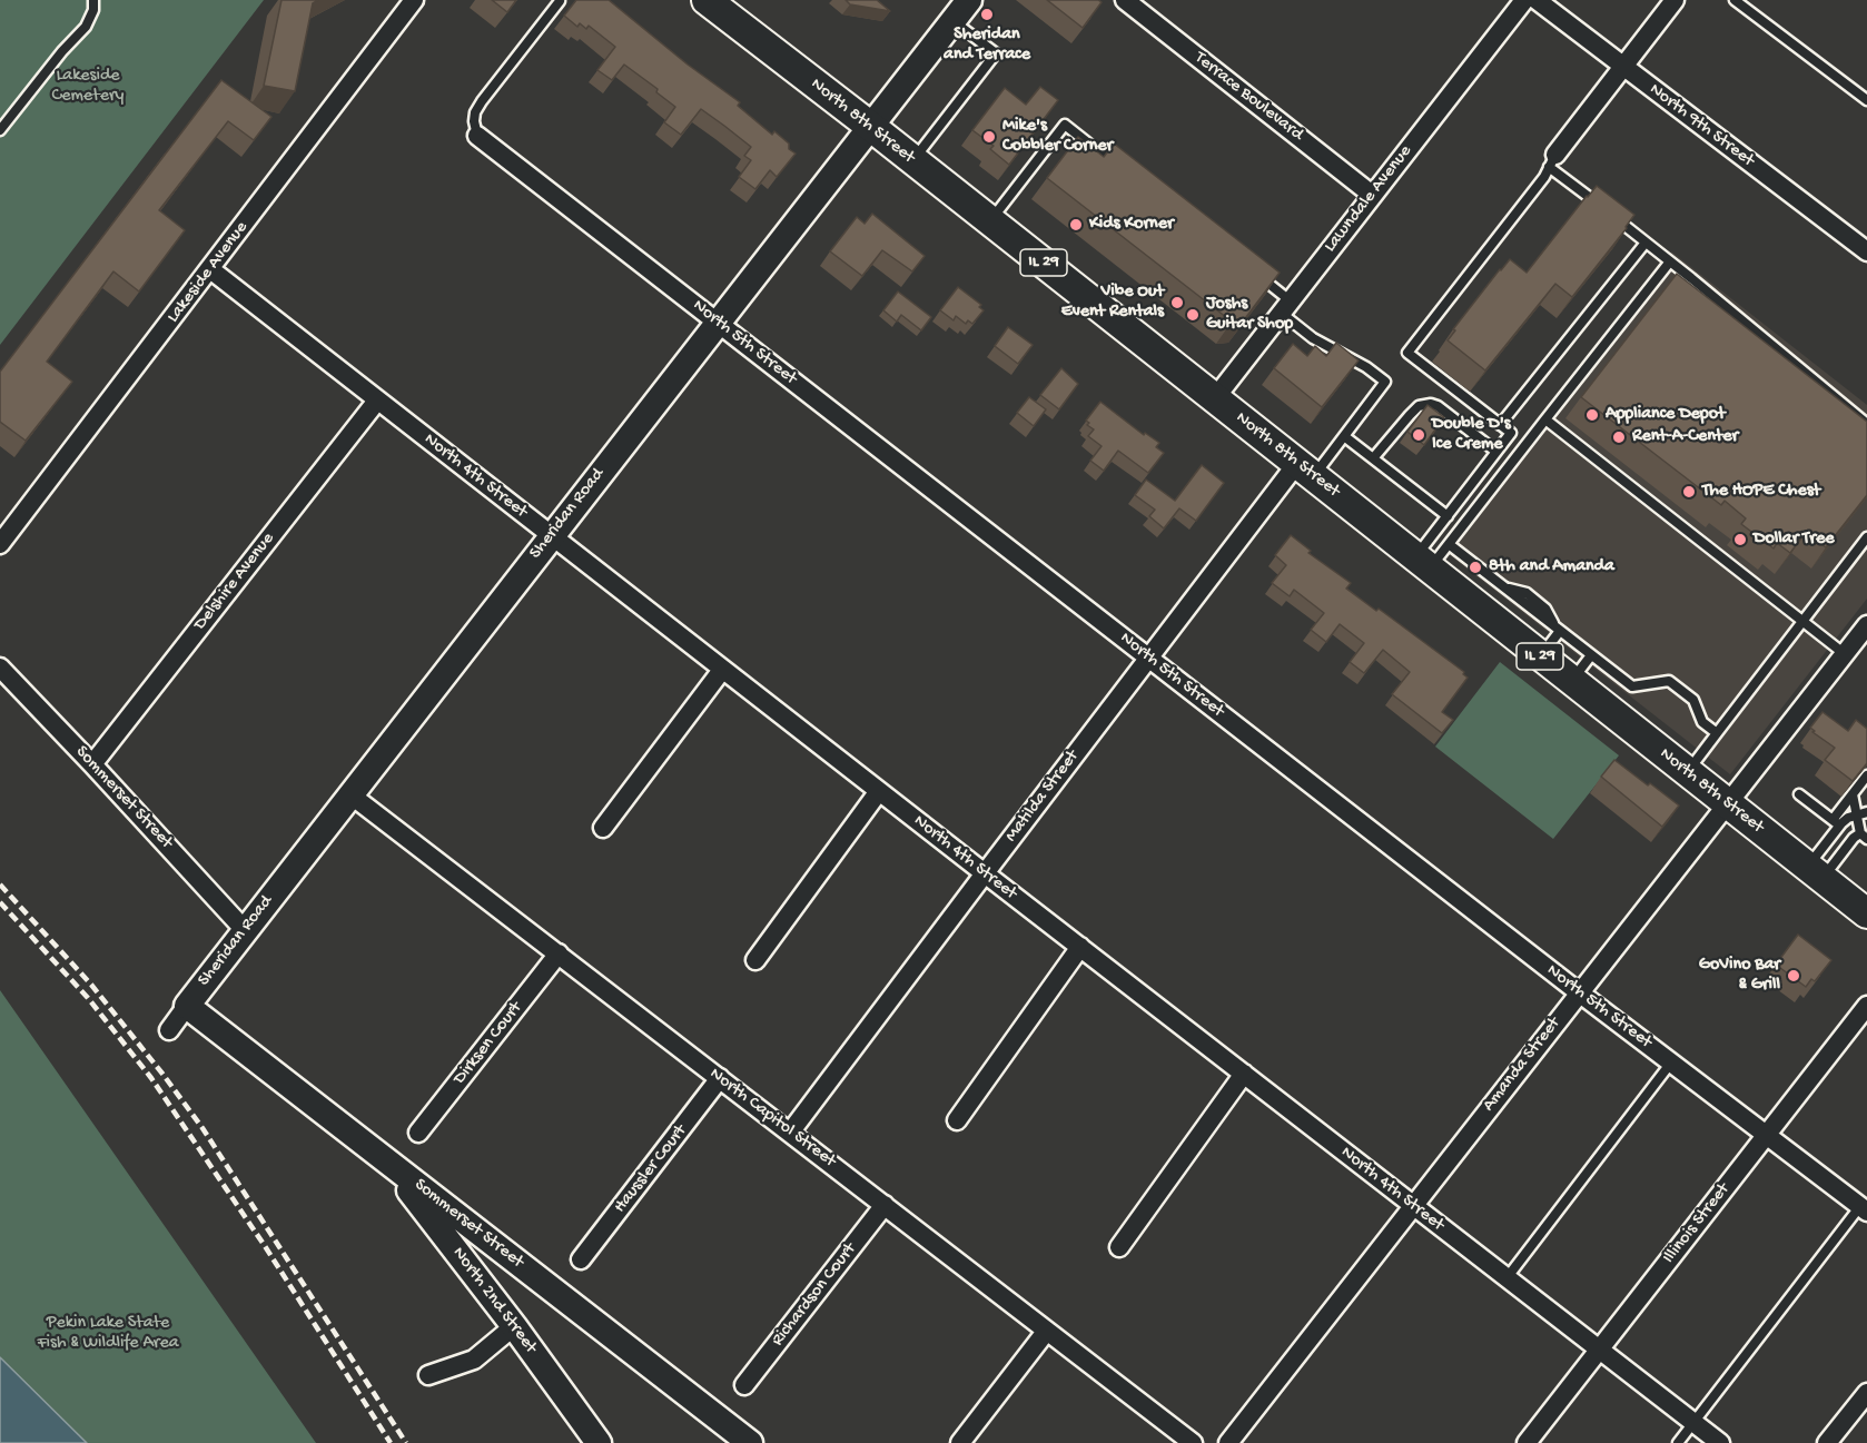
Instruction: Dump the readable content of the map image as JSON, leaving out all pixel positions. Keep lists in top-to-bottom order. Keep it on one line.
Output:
{"streets":{"main road":["North 8th Street","IL 29","Sheridan Road","Sommerset Street","North 2nd Street"],"street":["Terrace Boulevard","North 9th Street","Lawndale Avenue","Lakeside Avenue","North 5th Street","North 4th Street","Delshire Avenue","Matilda Street","Dirksen Court","Amanda Street","North Capitol Street","Haussler Court","Illinois Street","Richardson Court"]},"crossings":[["Terrace Boulevard","Lawndale Avenue"],["North 8th Street","Lawndale Avenue"],["North 8th Street","Sheridan Road"],["North 8th Street","Matilda Street"],["North 8th Street","Amanda Street"],["Lakeside Avenue","North 4th Street"],["North 5th Street","Sheridan Road"],["North 5th Street","Matilda Street"],["North 5th Street","Amanda Street"],["North 5th Street","Illinois Street"],["North 4th Street","Sheridan Road"],["North 4th Street","Delshire Avenue"],["North 4th Street","Matilda Street"],["North 4th Street","Amanda Street"],["North 4th Street","Illinois Street"],["Sheridan Road","Sommerset Street"],["Sheridan Road","North Capitol Street"],["Delshire Avenue","Sommerset Street"],["Matilda Street","North Capitol Street"],["Sommerset Street","North 2nd Street"],["Dirksen Court","North Capitol Street"],["North Capitol Street","Haussler Court"],["North Capitol Street","Richardson Court"]],"parks":["Lakeside Cemetery","Pekin Lake State Fish & Wildlife Area"],"places":["Sheridan and Terrace","Mike's Cobbler Corner","Kids Korner","Vibe Out Event Rentals","Joshs Guitar Shop","Appliance Depot","Double D's Ice Creme","Rent-A-Center","The HOPE Chest","Dollar Tree","8th and Amanda","GoVino Bar & Grill"]}
